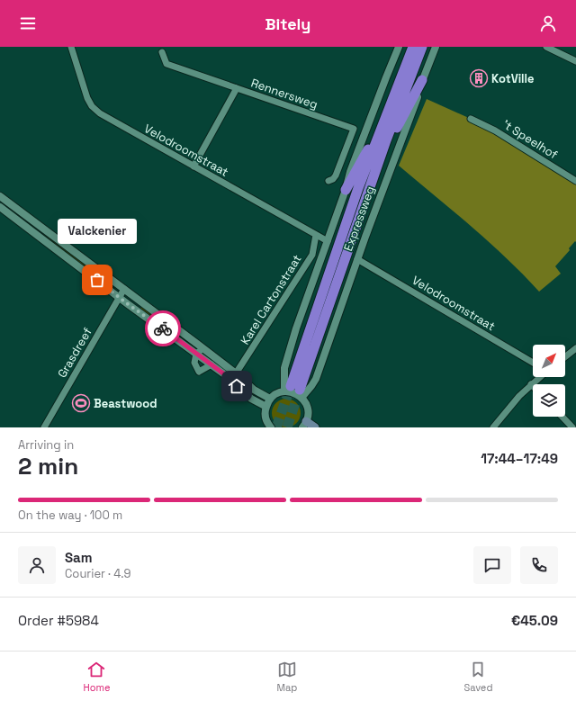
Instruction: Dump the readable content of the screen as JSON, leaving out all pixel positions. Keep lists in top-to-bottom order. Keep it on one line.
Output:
{"streets":{"highway":["Expressweg"],"street":["Rennersweg","'t Speelhof","Velodroomstraat","Karel Cartonstraat","Grasdreef"]},"crossings":[["Rennersweg","Velodroomstraat"],["Velodroomstraat","Expressweg"],["Velodroomstraat","Karel Cartonstraat"]],"places":{"building":["KotVille"],"other":["Valckenier"],"sports":["Beastwood"]},"north":"top right","page":{"header":"Bitely","bubble":"Valckenier","heading":["2 min","Arriving in","17:44–17:49"],"panel":["Sam","Courier · 4.9","Order #5984","€45.09"],"bar":"On the way · 100 m","tabs":["Home","Map","Saved"]}}
